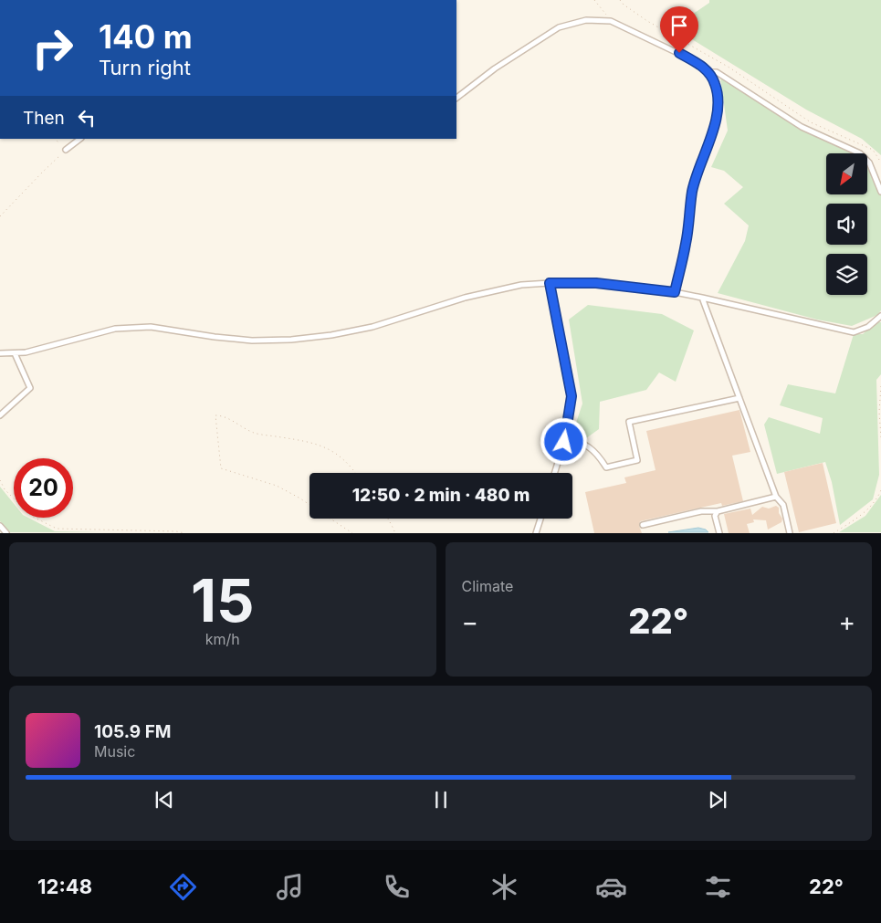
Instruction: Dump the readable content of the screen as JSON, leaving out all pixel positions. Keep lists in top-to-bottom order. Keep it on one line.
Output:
{"north":"bottom left","page":{"turn":["140 m","Turn right"],"then":"Then","limit":"20","trip":"12:50 · 2 min · 480 m","tile":[["15","km/h"],"Climate"],"heat":["−","22°","+"],"song":["105.9 FM","Music"],"tabs":["12:48","22°"]}}
